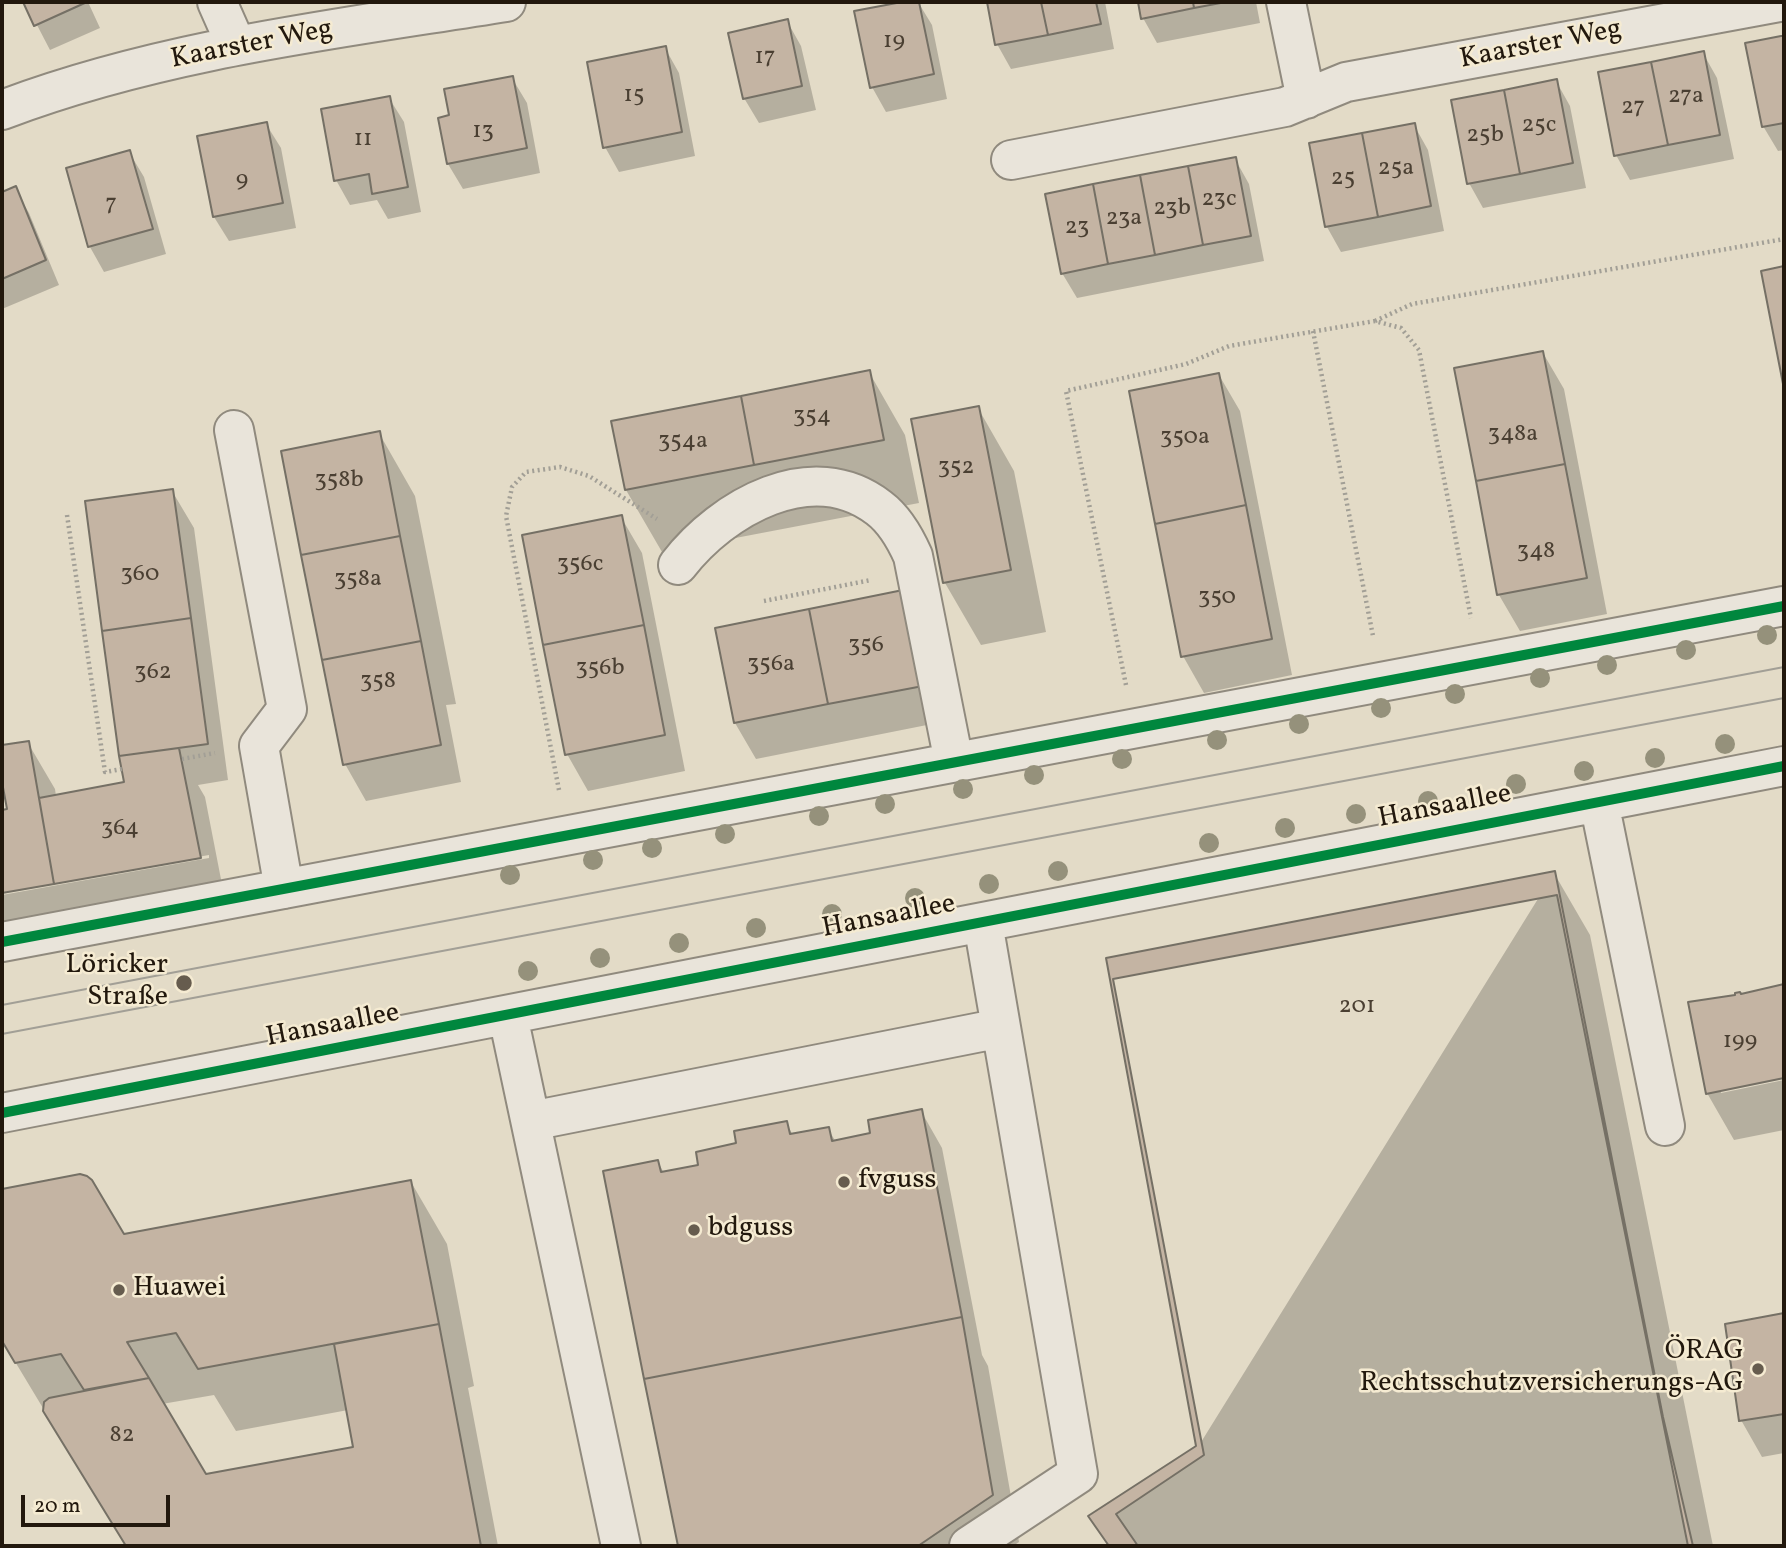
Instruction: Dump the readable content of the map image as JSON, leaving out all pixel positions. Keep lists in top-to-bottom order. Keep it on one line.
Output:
{"streets":{"street":["Kaarster Weg","Hansaallee"]},"places":["Löricker Straße","fvguss","bdguss","Huawei","ÖRAG Rechtsschutzversicherungs-AG"],"house_numbers":["19","17","15","27a","27","25c","13","25b","11","25a","25","9","23c","7","23b","23a","23","354","348a","350a","354a","352","358b","348","356c","360","358a","350","356","356a","356b","362","358","364","201","199","82"],"scale_bar":"20 m"}
